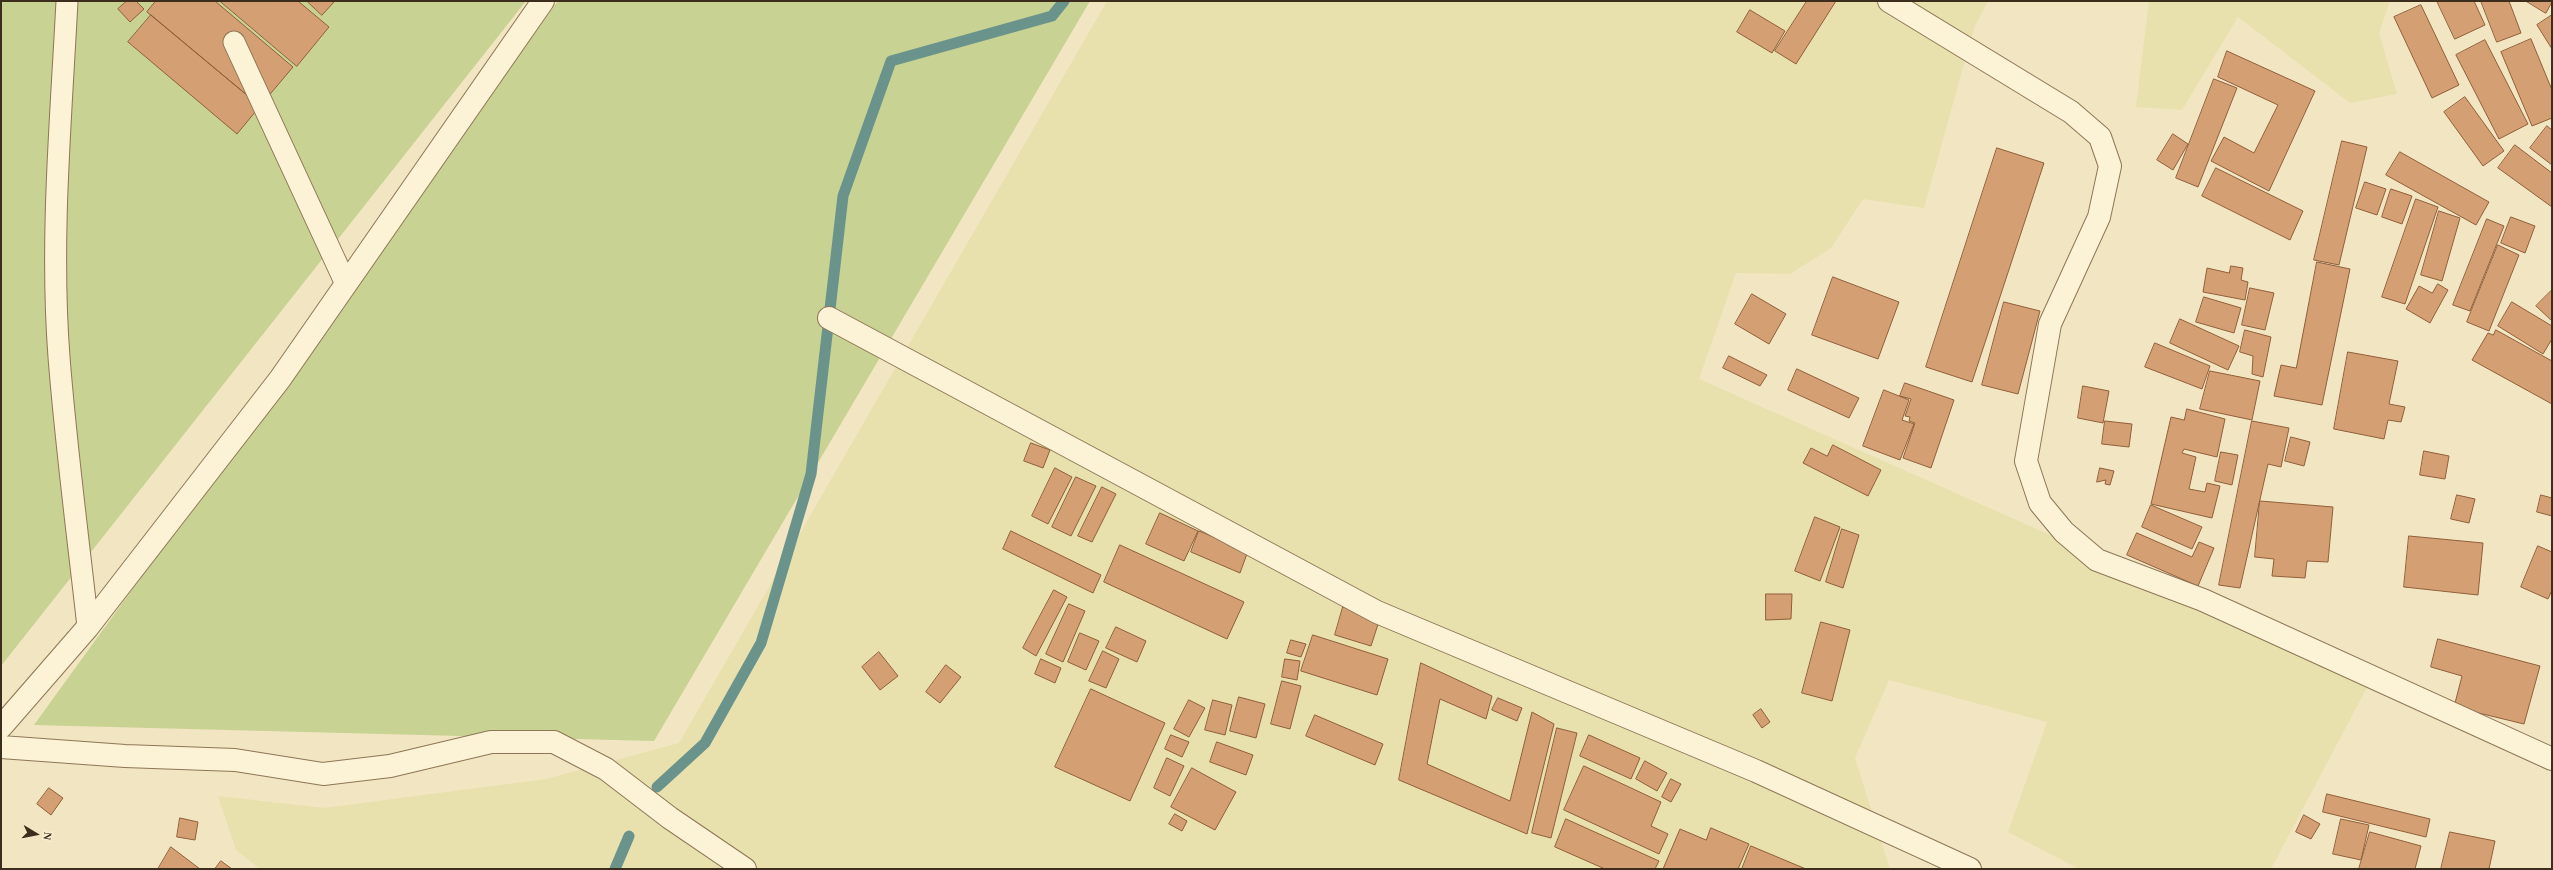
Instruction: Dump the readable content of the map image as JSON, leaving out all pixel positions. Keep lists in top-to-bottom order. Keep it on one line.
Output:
{"north":"right"}
